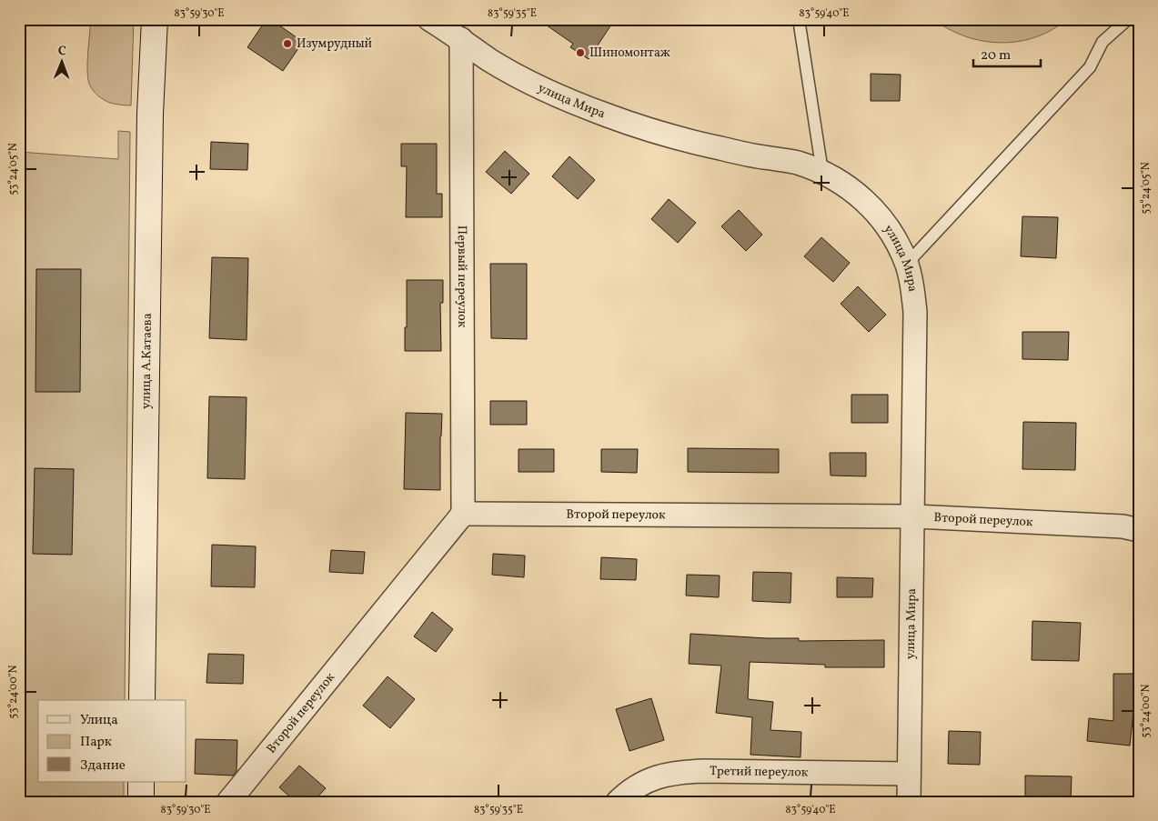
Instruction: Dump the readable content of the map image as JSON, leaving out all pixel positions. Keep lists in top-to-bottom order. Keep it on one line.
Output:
{"streets":{"street":["улица Мира","Первый переулок","улица А.Катаева","Второй переулок","Третий переулок"]},"crossings":[["улица Мира","Первый переулок"],["улица Мира","Второй переулок"],["улица Мира","Третий переулок"],["Первый переулок","Второй переулок"]],"places":["Изумрудный","Шиномонтаж"],"legend":["Улица","Парк","Здание"],"scale_bar":"20 m","north":"top","coordinates":["83°59'30\"E","83°59'35\"E","83°59'40\"E","53°24'05\"N","53°24'00\"N"]}
